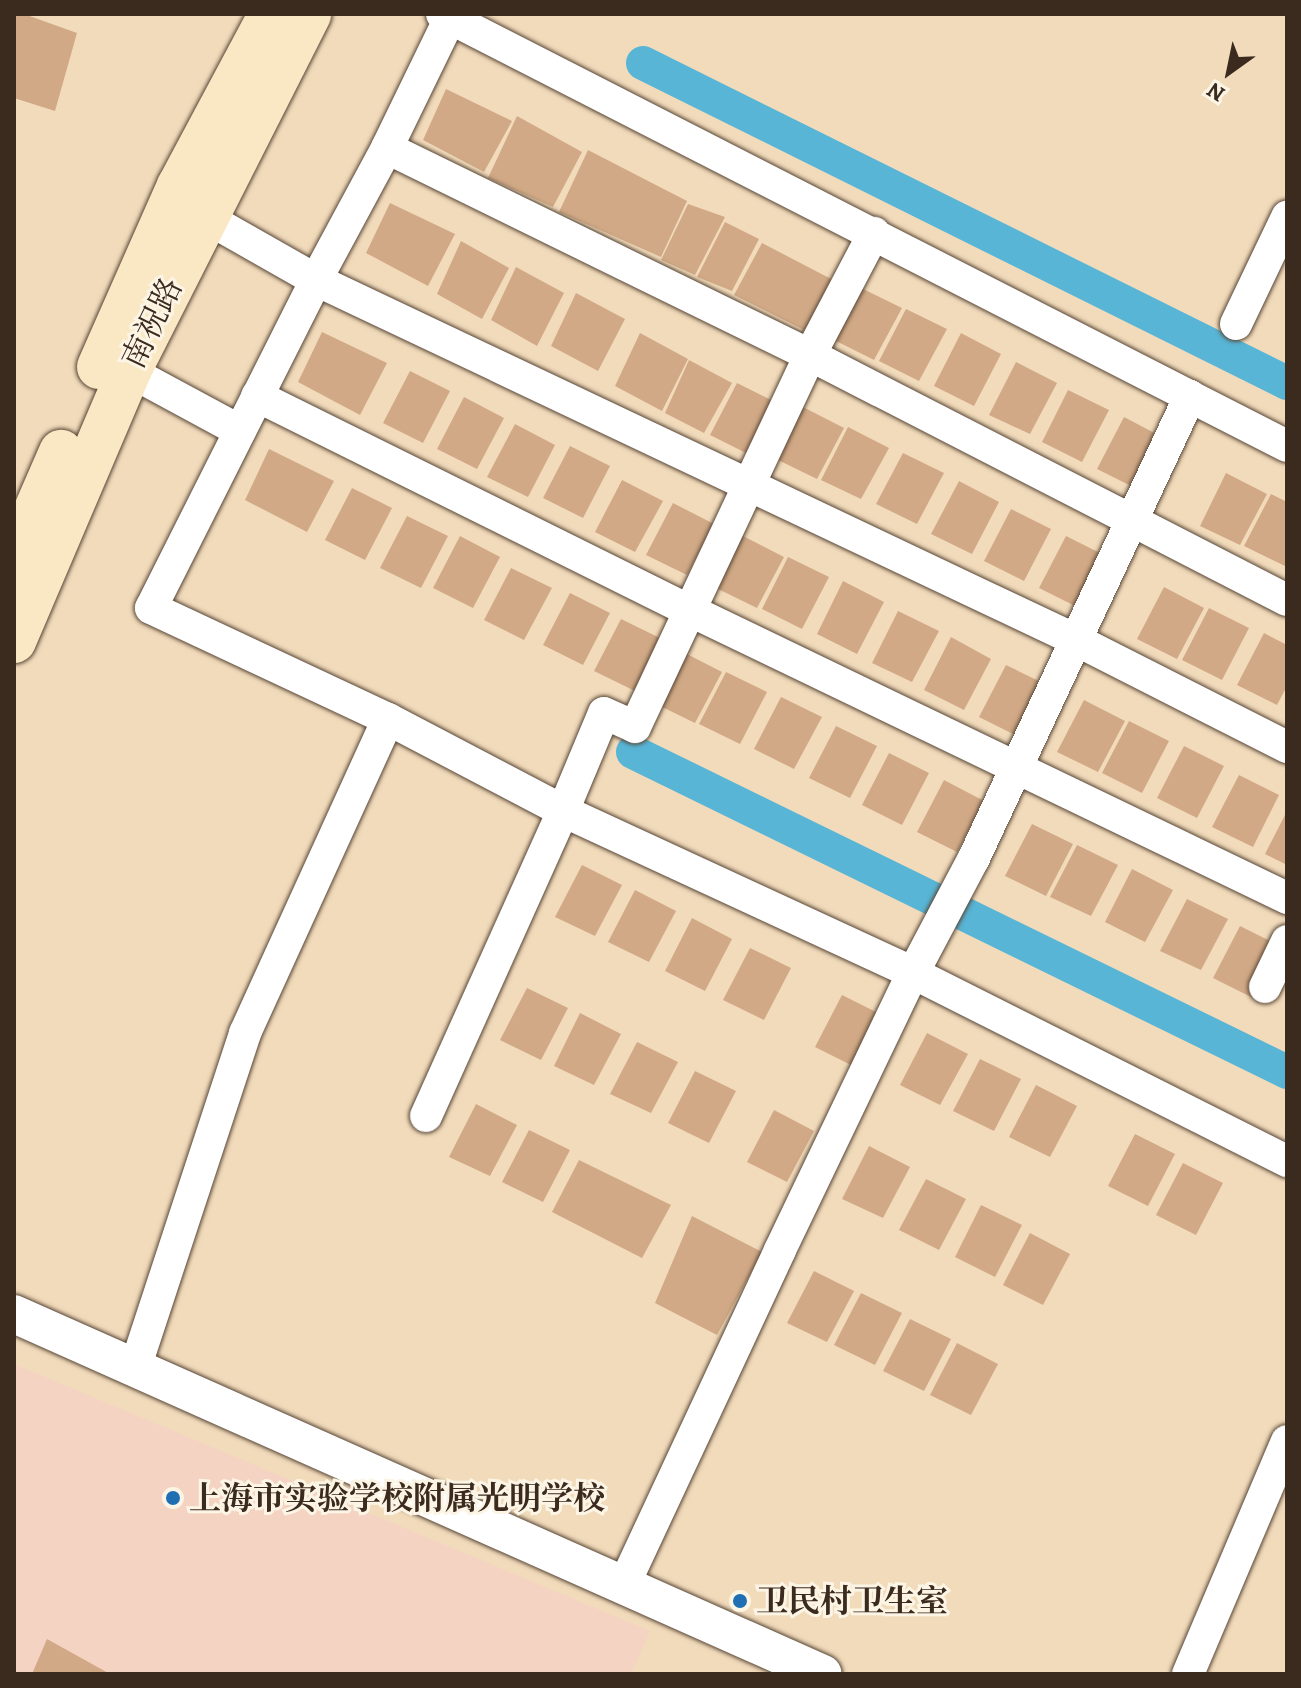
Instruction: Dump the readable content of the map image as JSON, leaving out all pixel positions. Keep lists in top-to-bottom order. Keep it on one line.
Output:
{"streets":{"main road":["南祝路"]},"places":["上海市实验学校附属光明学校","卫民村卫生室"],"north":"bottom left"}
